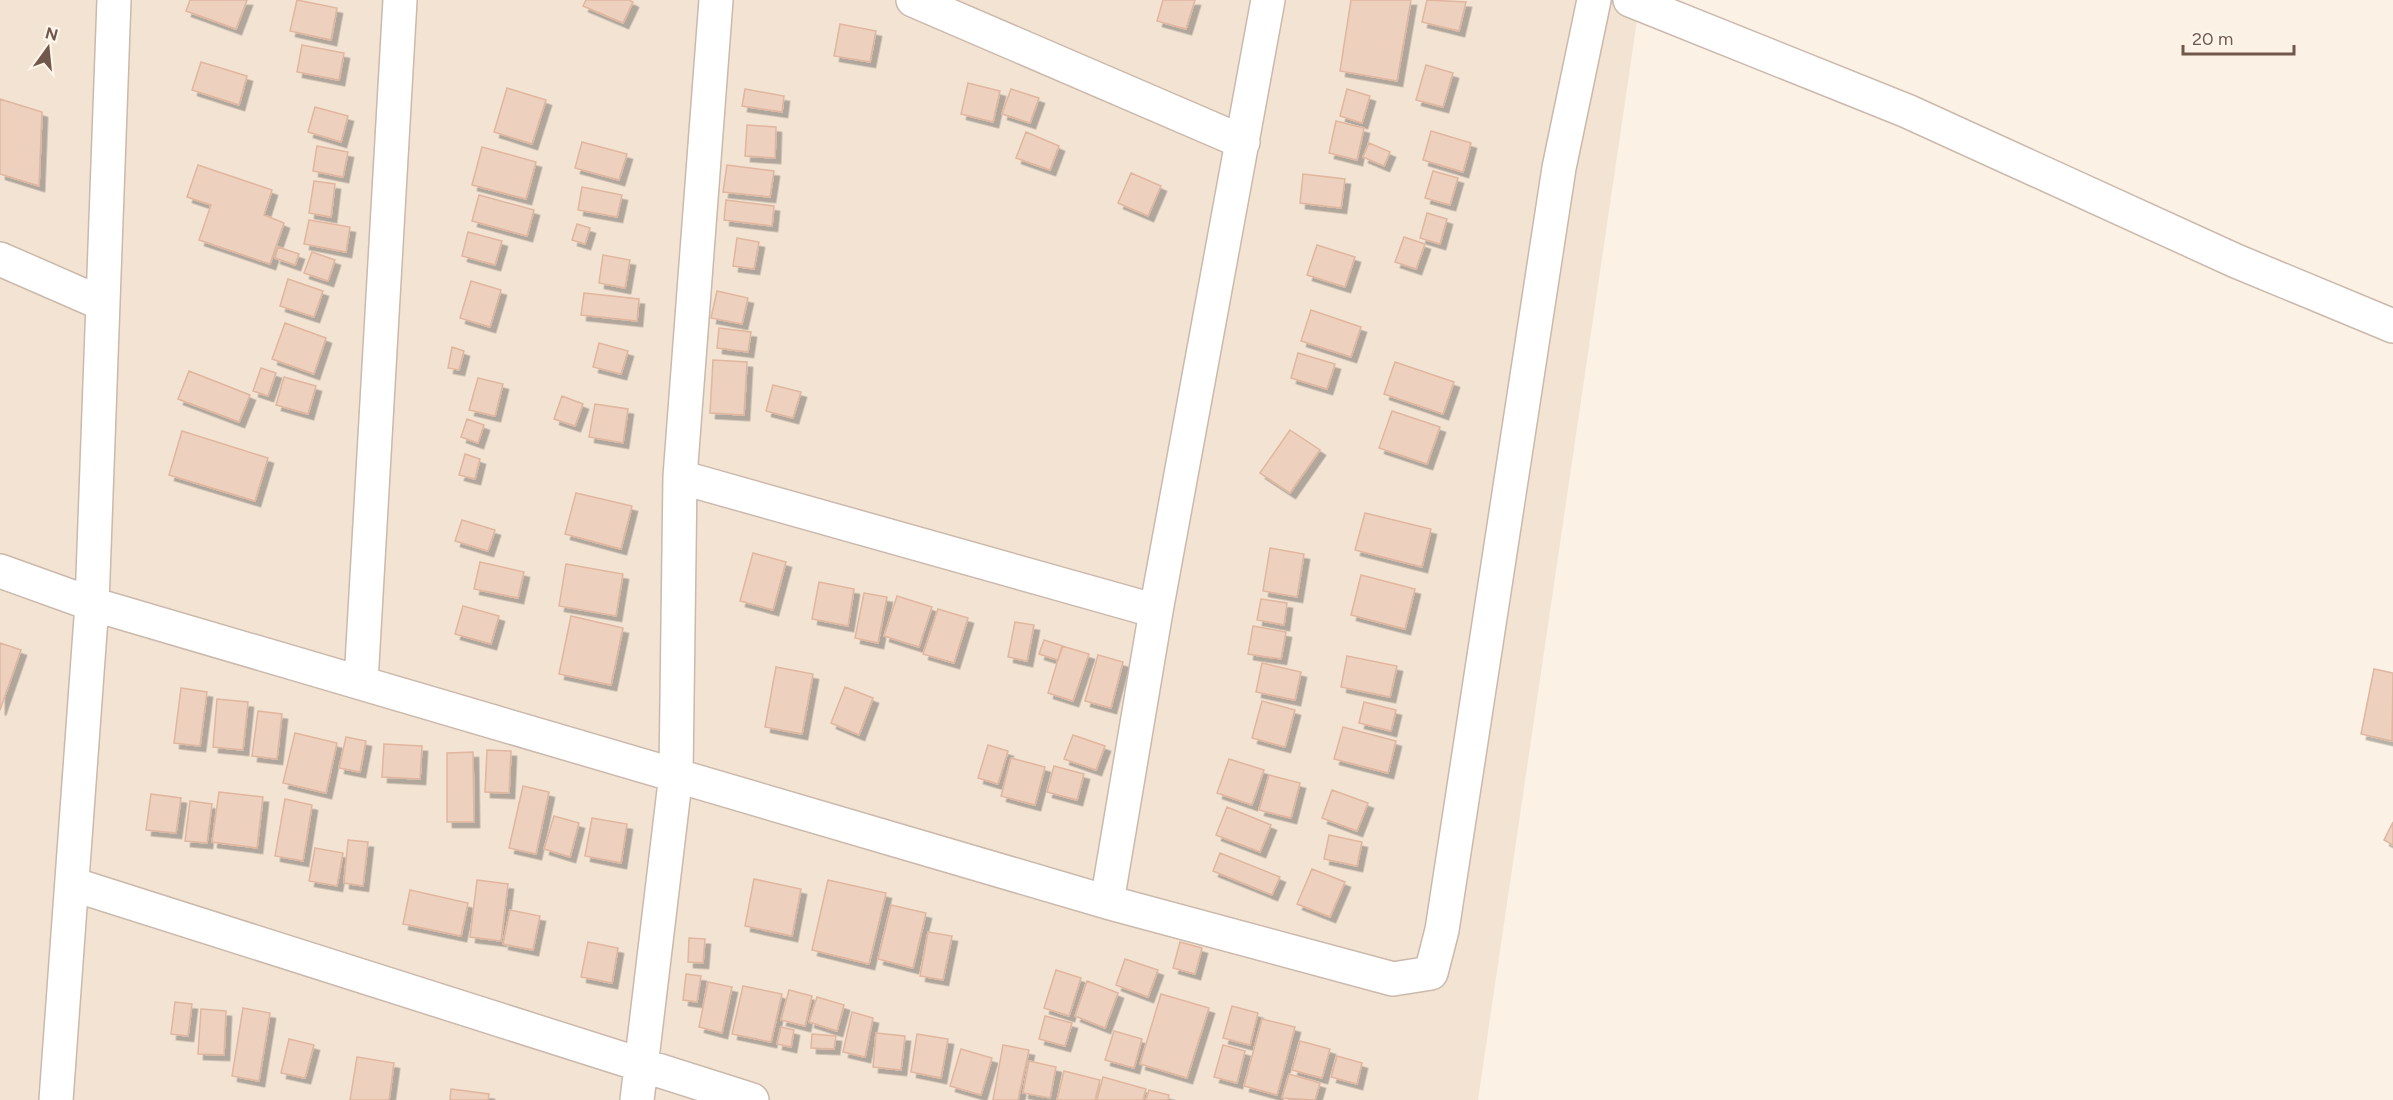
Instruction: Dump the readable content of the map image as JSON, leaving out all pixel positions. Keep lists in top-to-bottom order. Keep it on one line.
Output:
{"scale_bar":"20 m","north":"top"}
